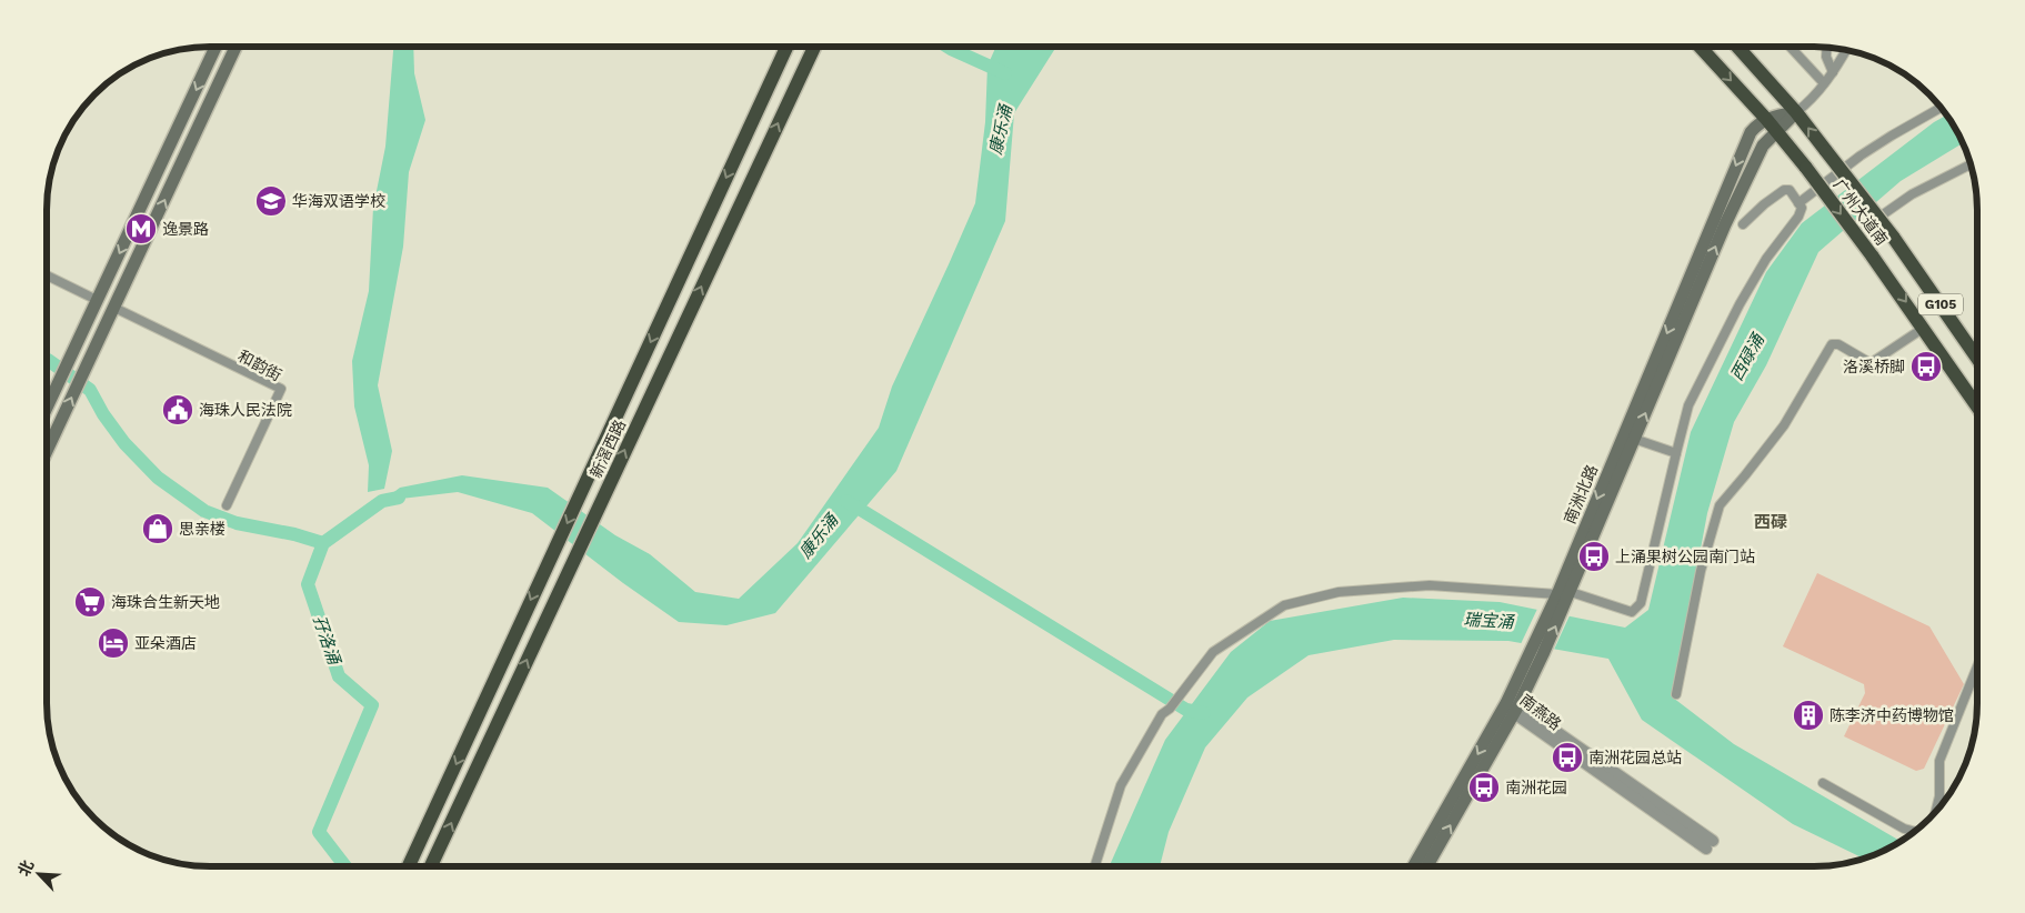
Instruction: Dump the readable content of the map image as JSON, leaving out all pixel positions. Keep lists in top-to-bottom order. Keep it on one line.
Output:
{"streets":{"highway":["广州大道南","G105","新滘西路"],"main road":["南洲北路"],"street":["和韵街","南燕路"]},"crossings":[["广州大道南","南洲北路"],["南洲北路","南燕路"]],"districts":["西碌"],"water":["康乐涌","西碌涌","瑞宝涌","孖洛涌"],"places":{"school or university":["华海双语学校"],"metro station":["逸景路"],"bus stop":["洛溪桥脚","上涌果树公园南门站","南洲花园总站","南洲花园"],"public building":["海珠人民法院"],"shop":["思亲楼"],"supermarket":["海珠合生新天地"],"hotel":["亚朵酒店"],"building":["陈李济中药博物馆"]},"north":"top left"}
